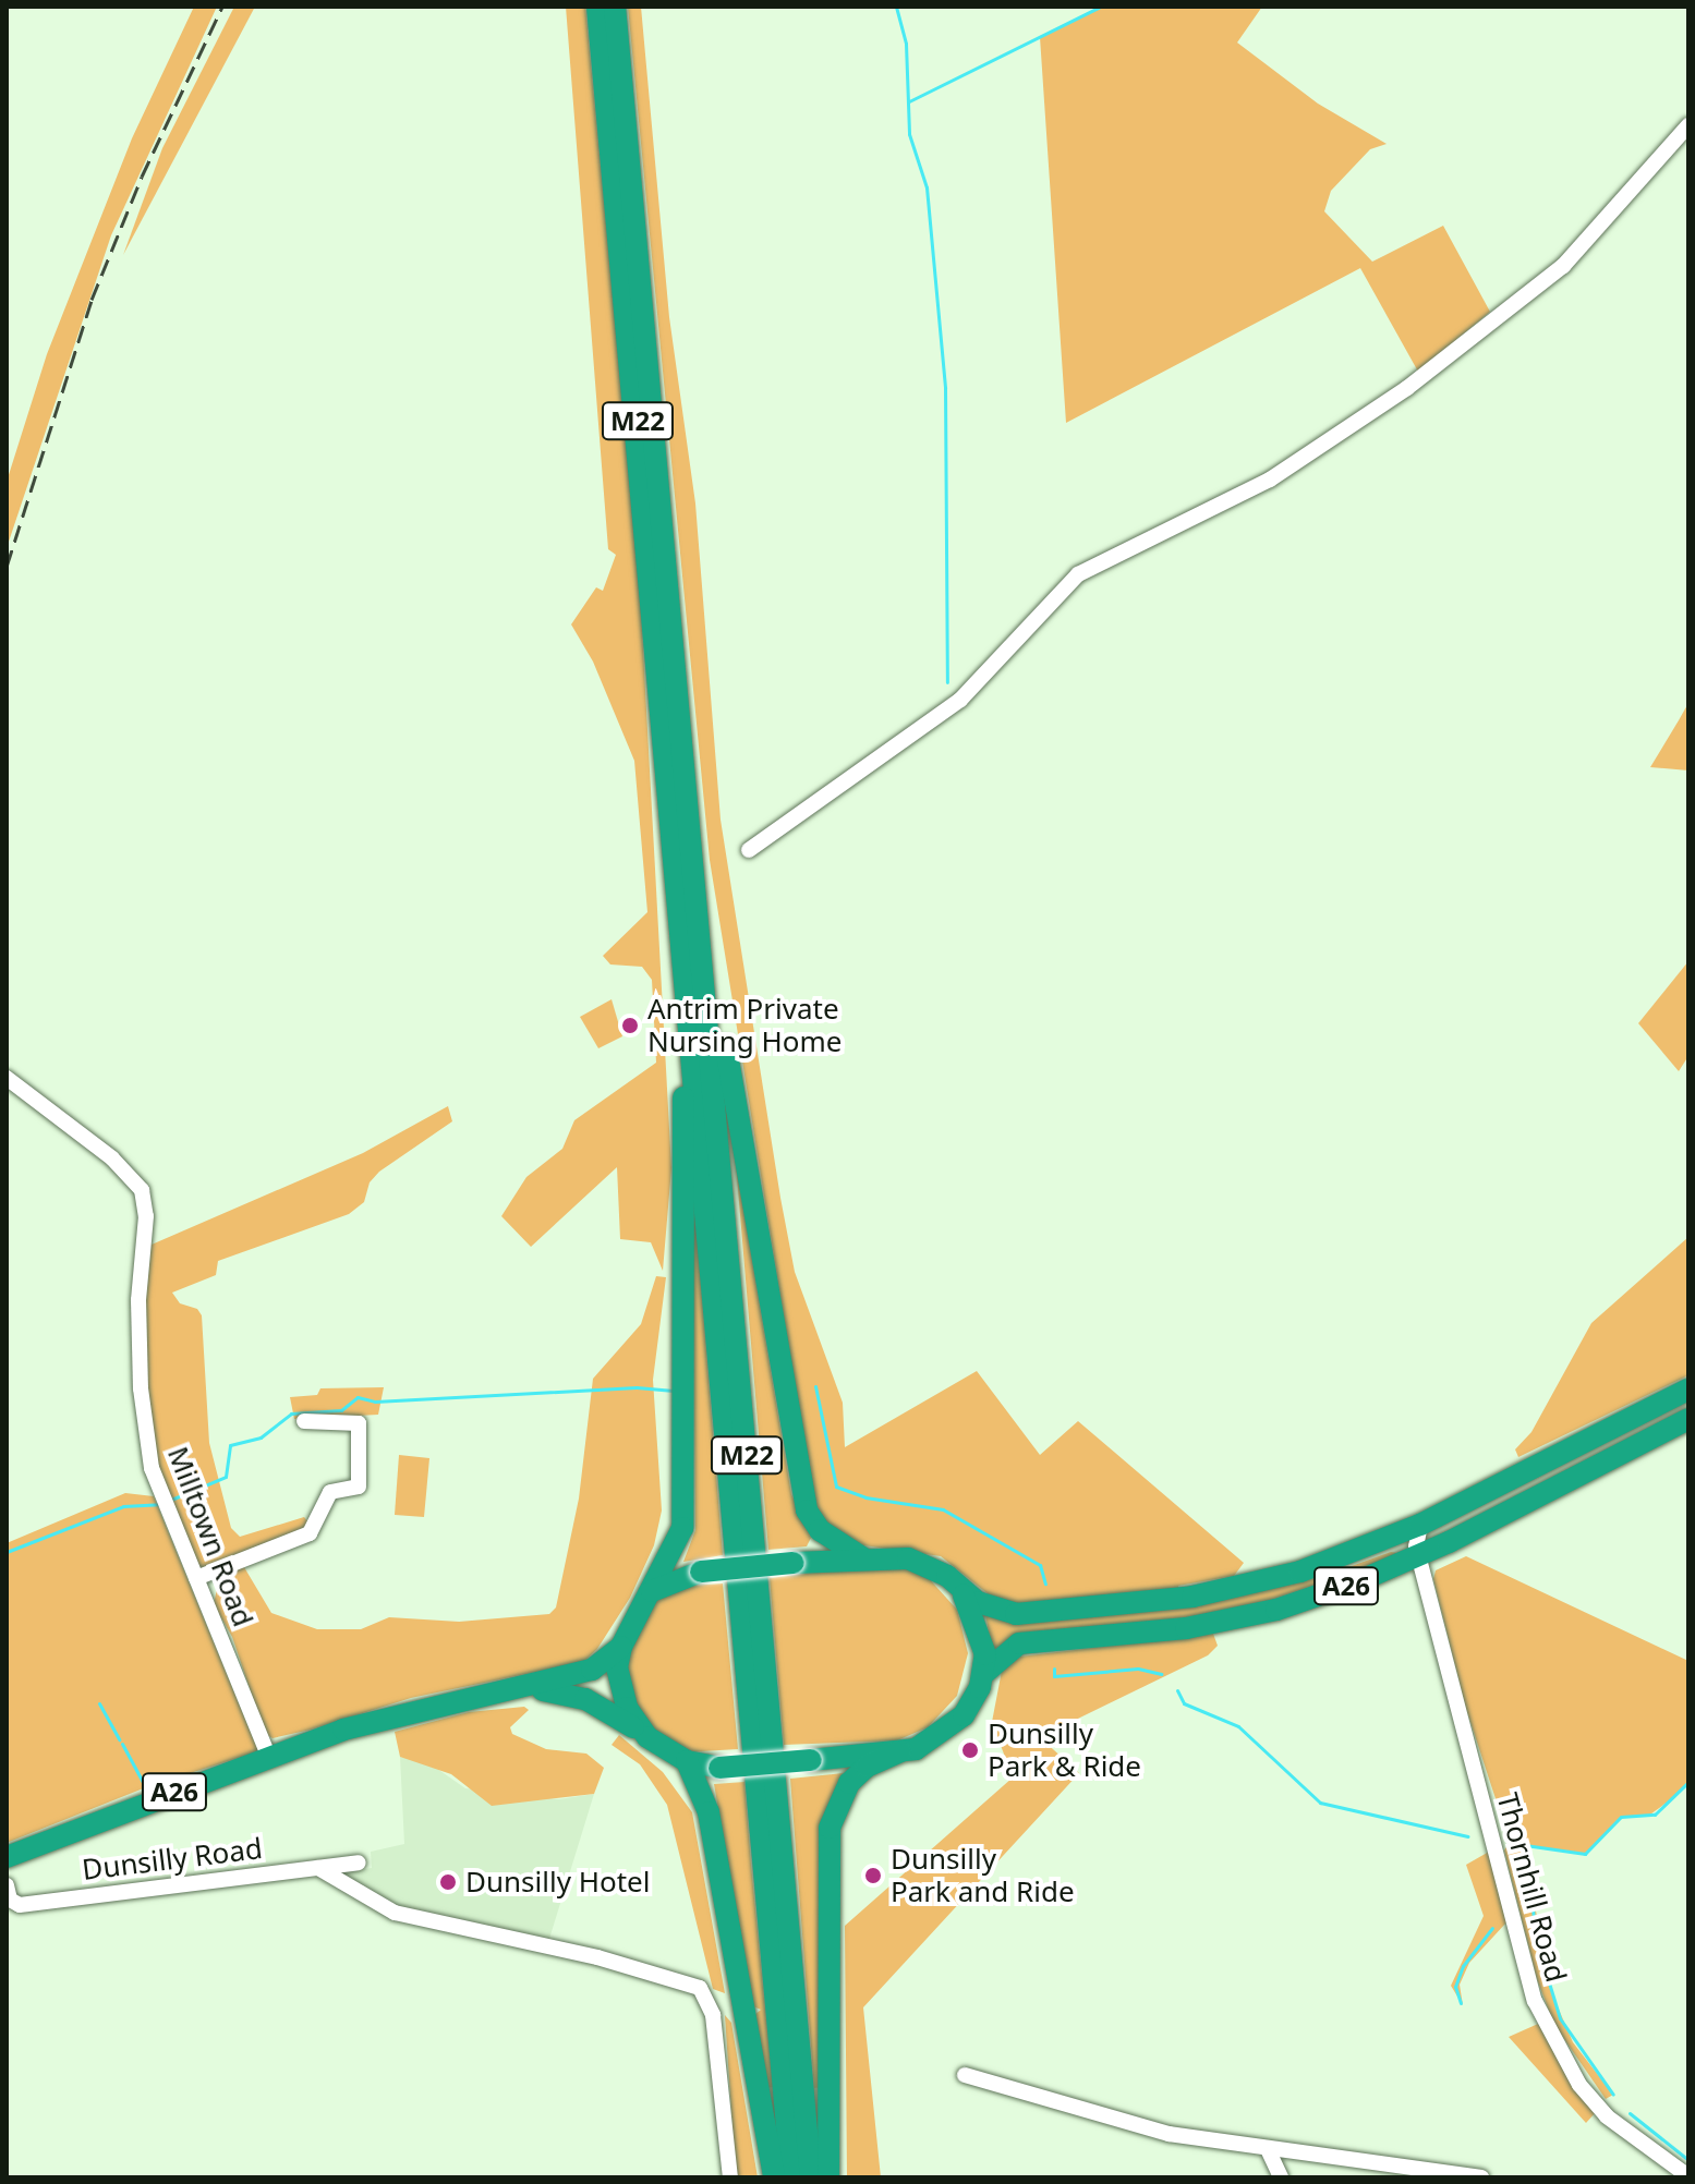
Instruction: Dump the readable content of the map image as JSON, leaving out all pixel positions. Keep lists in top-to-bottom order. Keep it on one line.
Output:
{"streets":{"highway":["M22","A26"],"street":["Milltown Road","Dunsilly Road","Thornhill Road"]},"crossings":[["Milltown Road","A26"],["A26","Thornhill Road"]],"places":["Antrim Private Nursing Home","Dunsilly Park & Ride","Dunsilly Park and Ride","Dunsilly Hotel"]}
